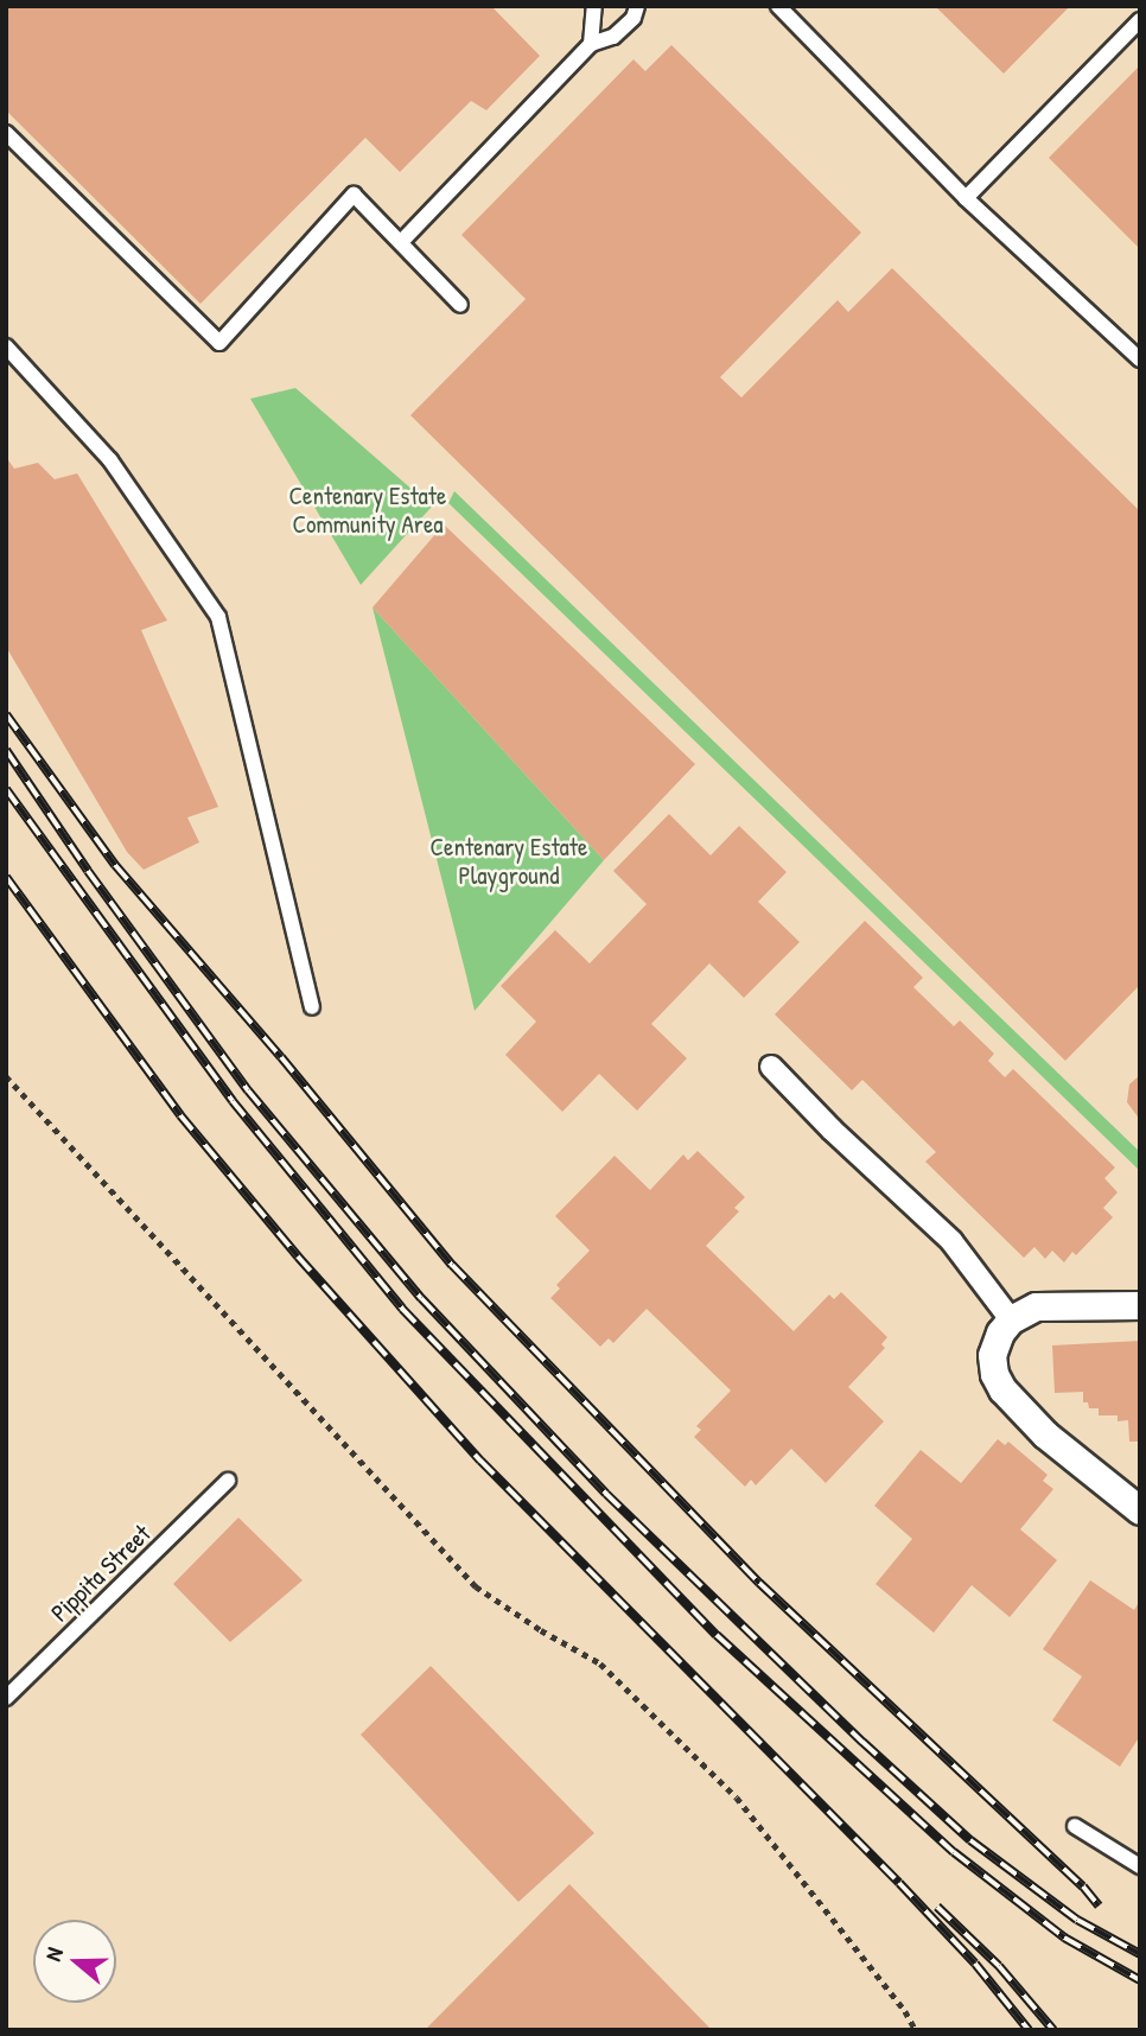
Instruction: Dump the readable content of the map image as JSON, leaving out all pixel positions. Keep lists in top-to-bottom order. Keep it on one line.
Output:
{"streets":{"lane":["Pippita Street"]},"parks":["Centenary Estate Community Area","Centenary Estate Playground"],"north":"left"}
